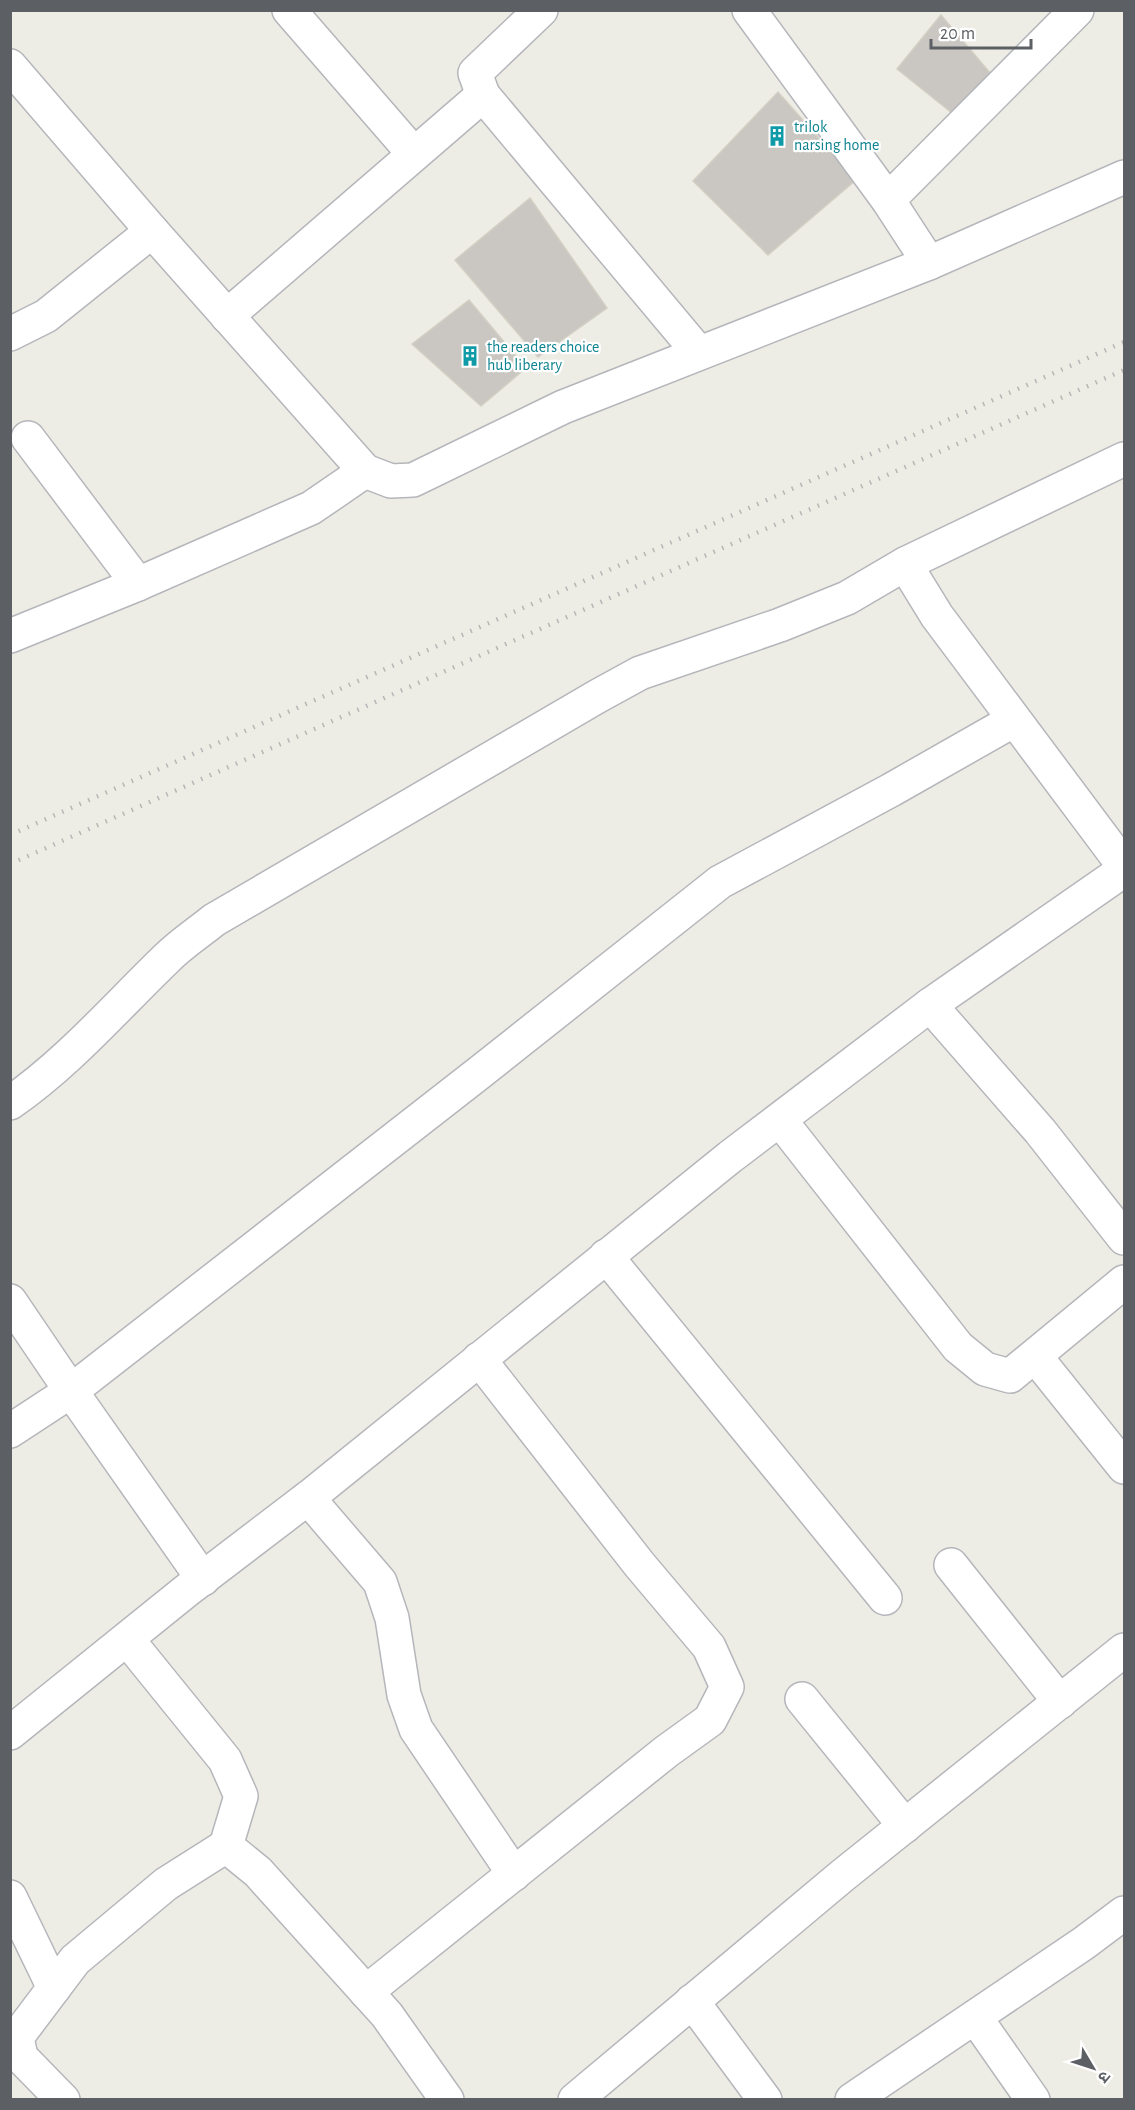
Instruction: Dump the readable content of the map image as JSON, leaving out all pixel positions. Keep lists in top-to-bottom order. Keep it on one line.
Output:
{"places":{"building":["trilok narsing home","the readers choice hub liberary"]},"scale_bar":"20 m","north":"bottom right"}
